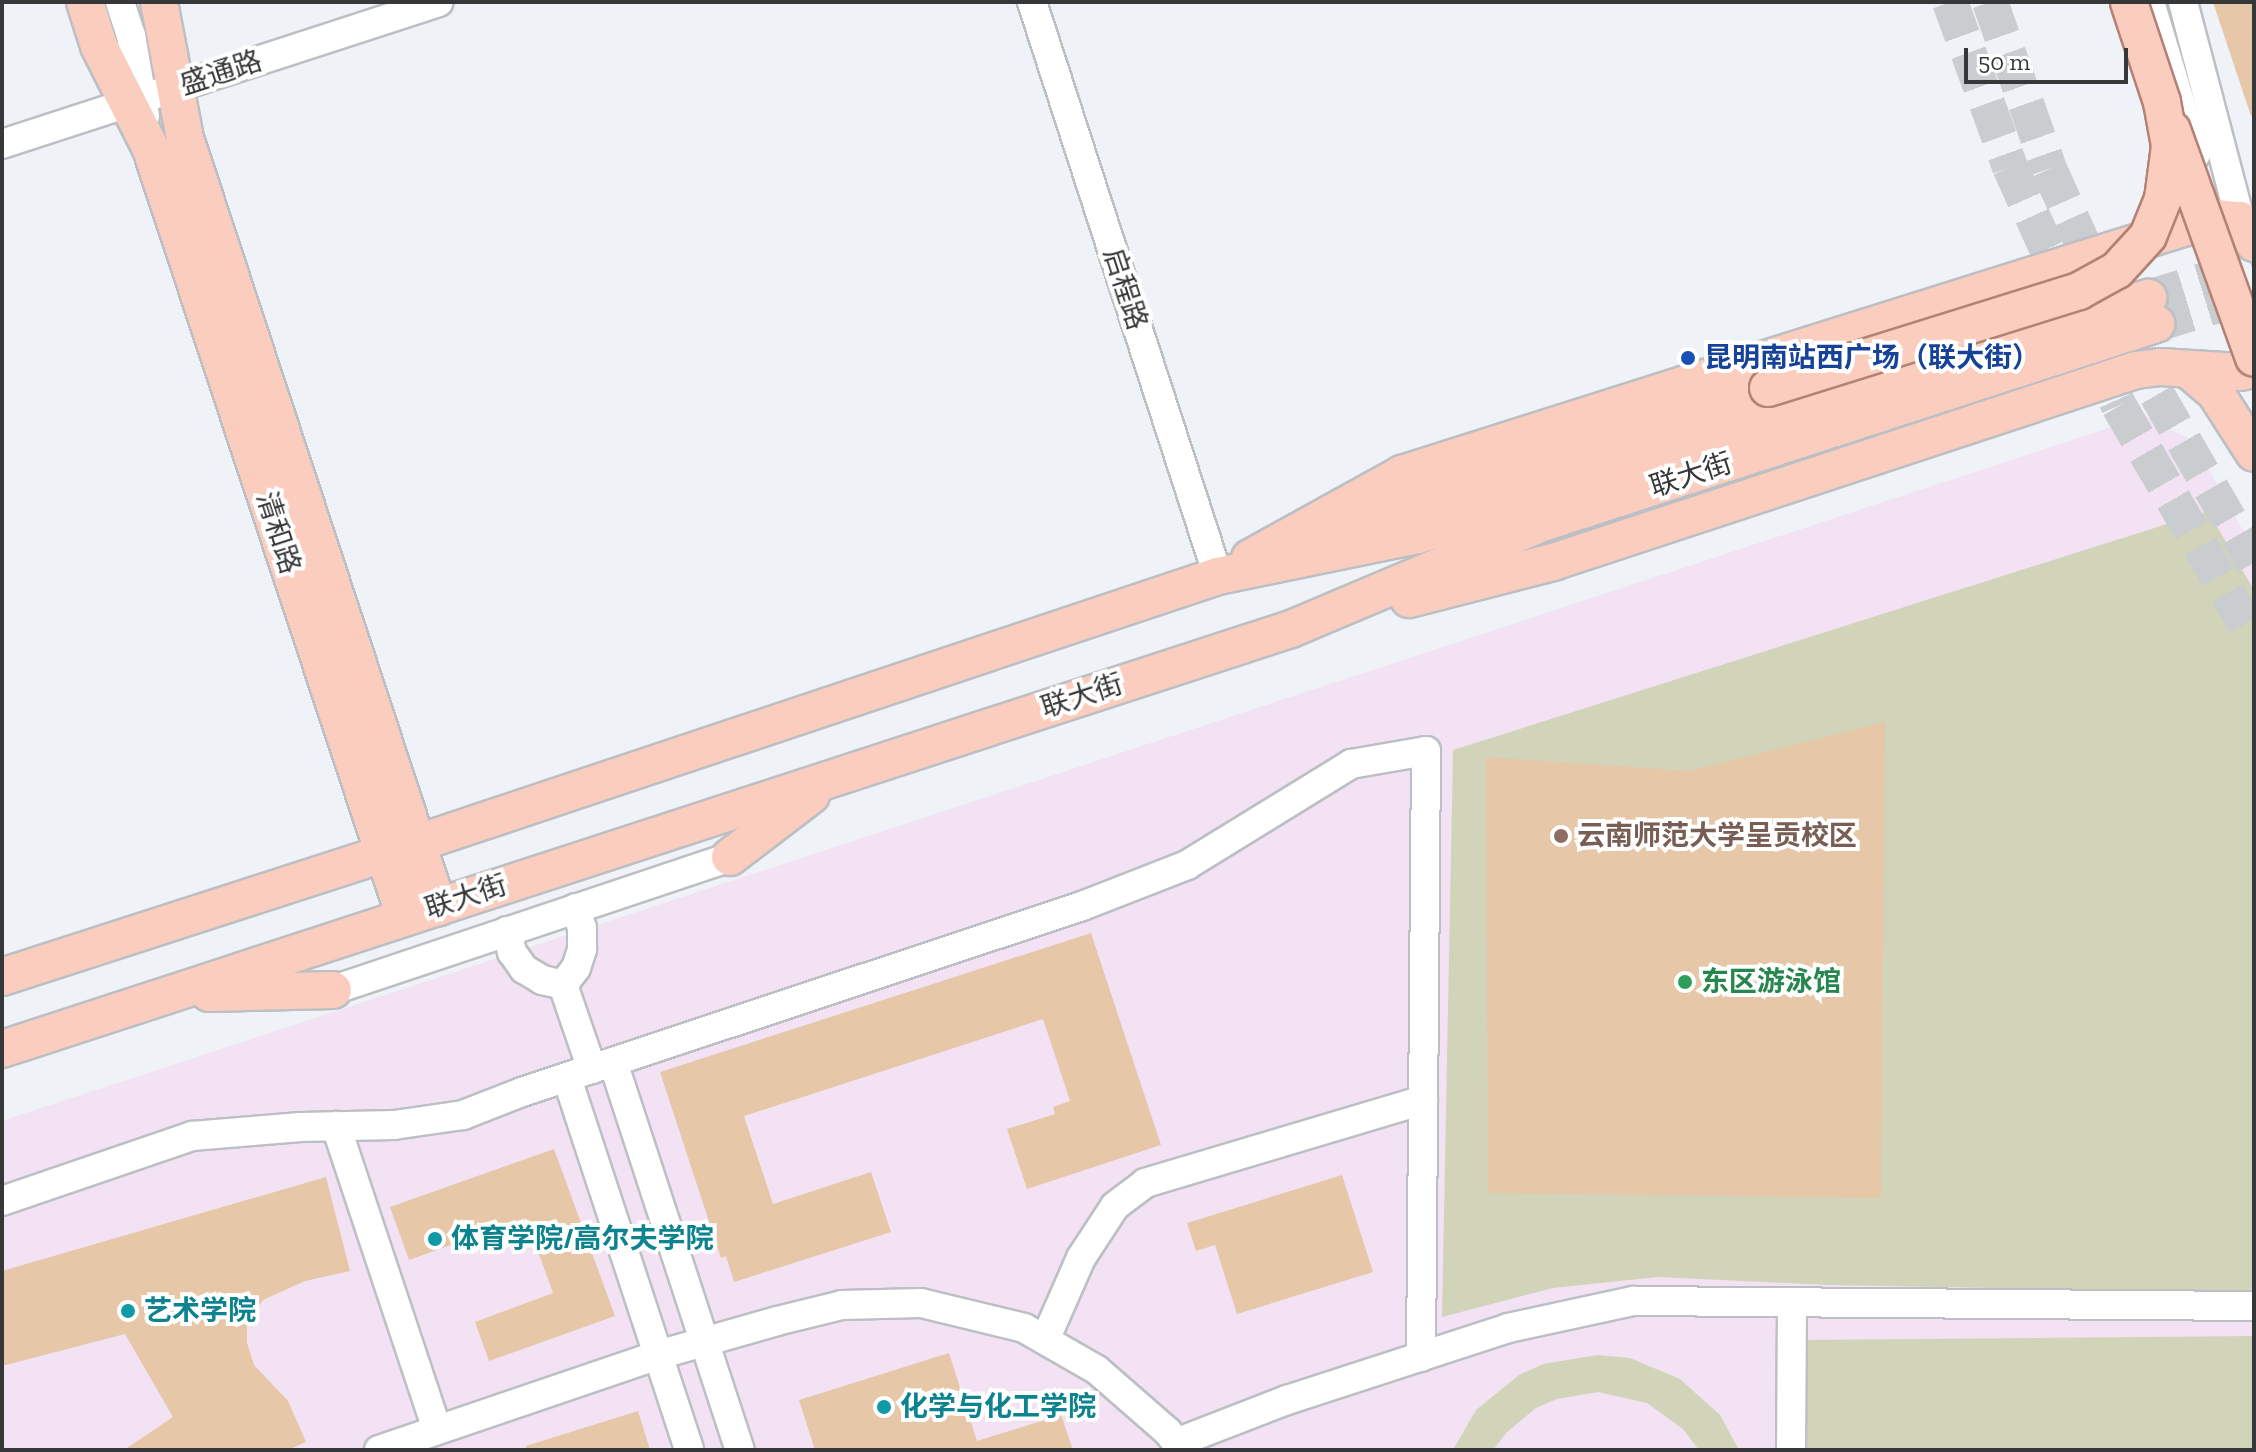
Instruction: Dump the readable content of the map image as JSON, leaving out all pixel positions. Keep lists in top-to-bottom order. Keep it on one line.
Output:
{"streets":{"main road":["联大街","清和路"],"street":["盛通路","启程路"]},"crossings":[["盛通路","清和路"],["启程路","联大街"],["联大街","清和路"]],"places":["昆明南站西广场（联大街）","云南师范大学呈贡校区","东区游泳馆","体育学院/高尔夫学院","艺术学院","化学与化工学院"],"scale_bar":"50 m"}
